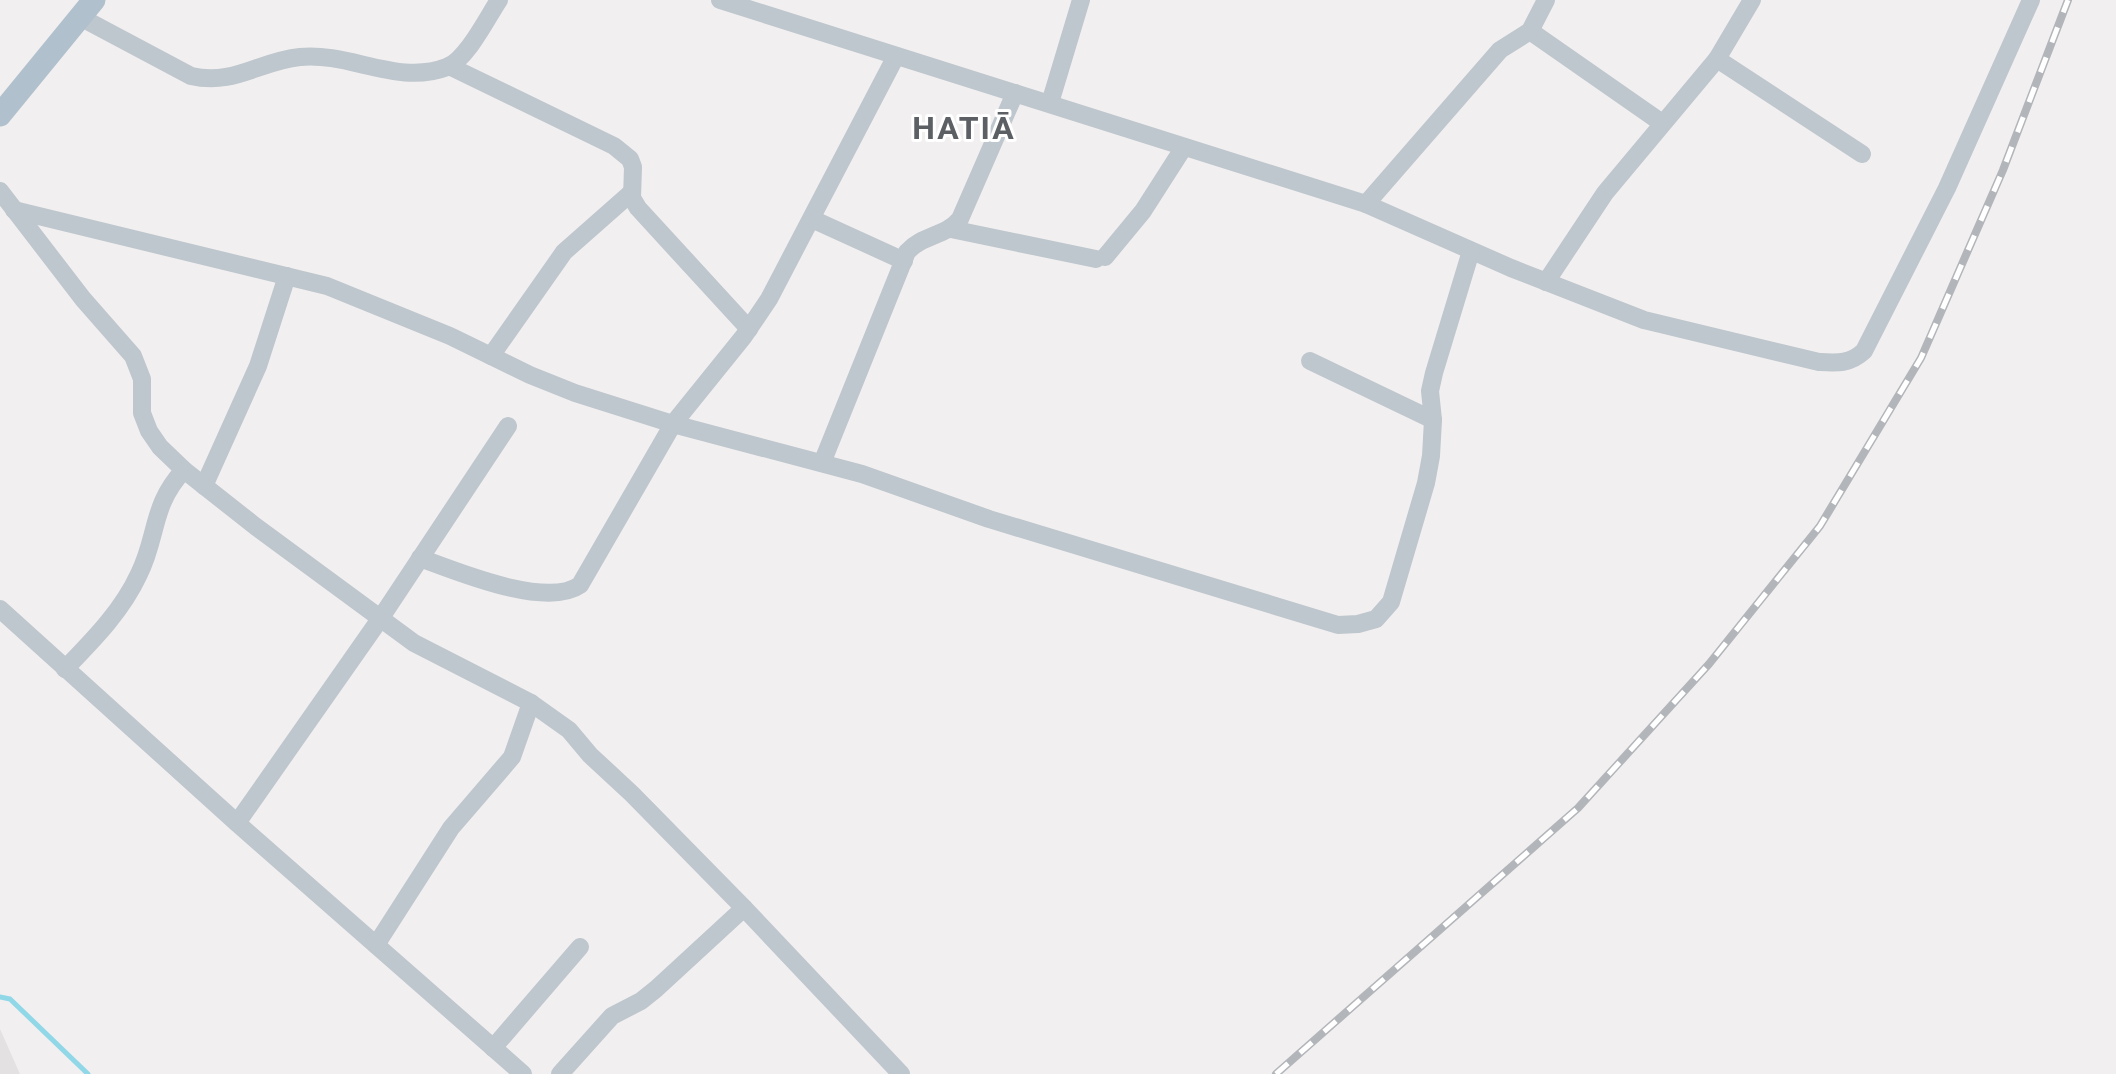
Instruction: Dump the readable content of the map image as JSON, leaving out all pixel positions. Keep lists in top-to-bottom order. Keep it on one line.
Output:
{"districts":["HATIĀ"]}
